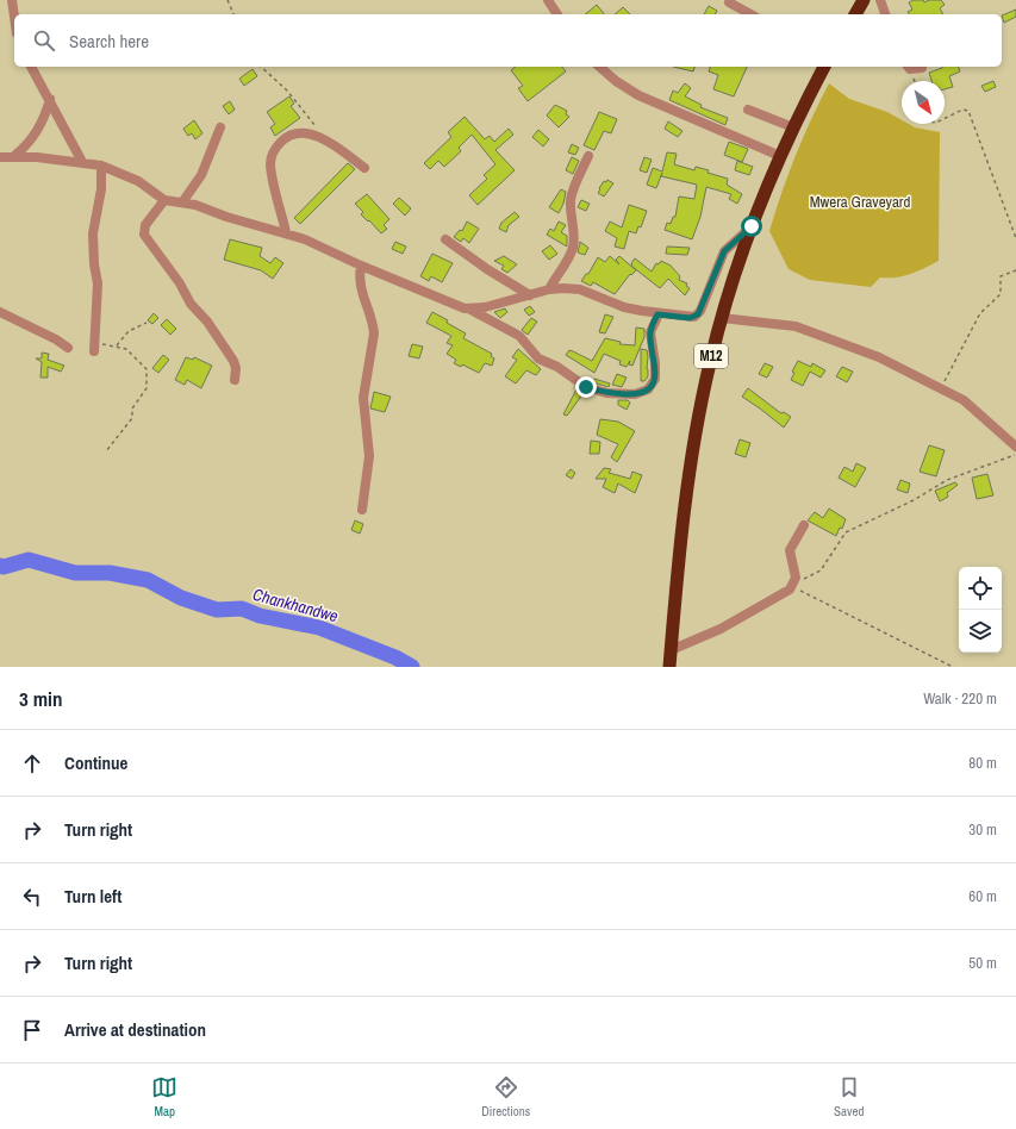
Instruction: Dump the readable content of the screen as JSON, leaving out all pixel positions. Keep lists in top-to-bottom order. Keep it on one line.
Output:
{"streets":{"highway":["M12"]},"water":["Chankhandwe"],"parks":["Mwera Graveyard"],"north":"bottom right","page":{"search":"Search here","heading":["3 min","Walk · 220 m"],"list":[["Continue","80 m"],["Turn right","30 m"],["Turn left","60 m"],["Turn right","50 m"],"Arrive at destination"],"nav":["Map","Directions","Saved"]}}
